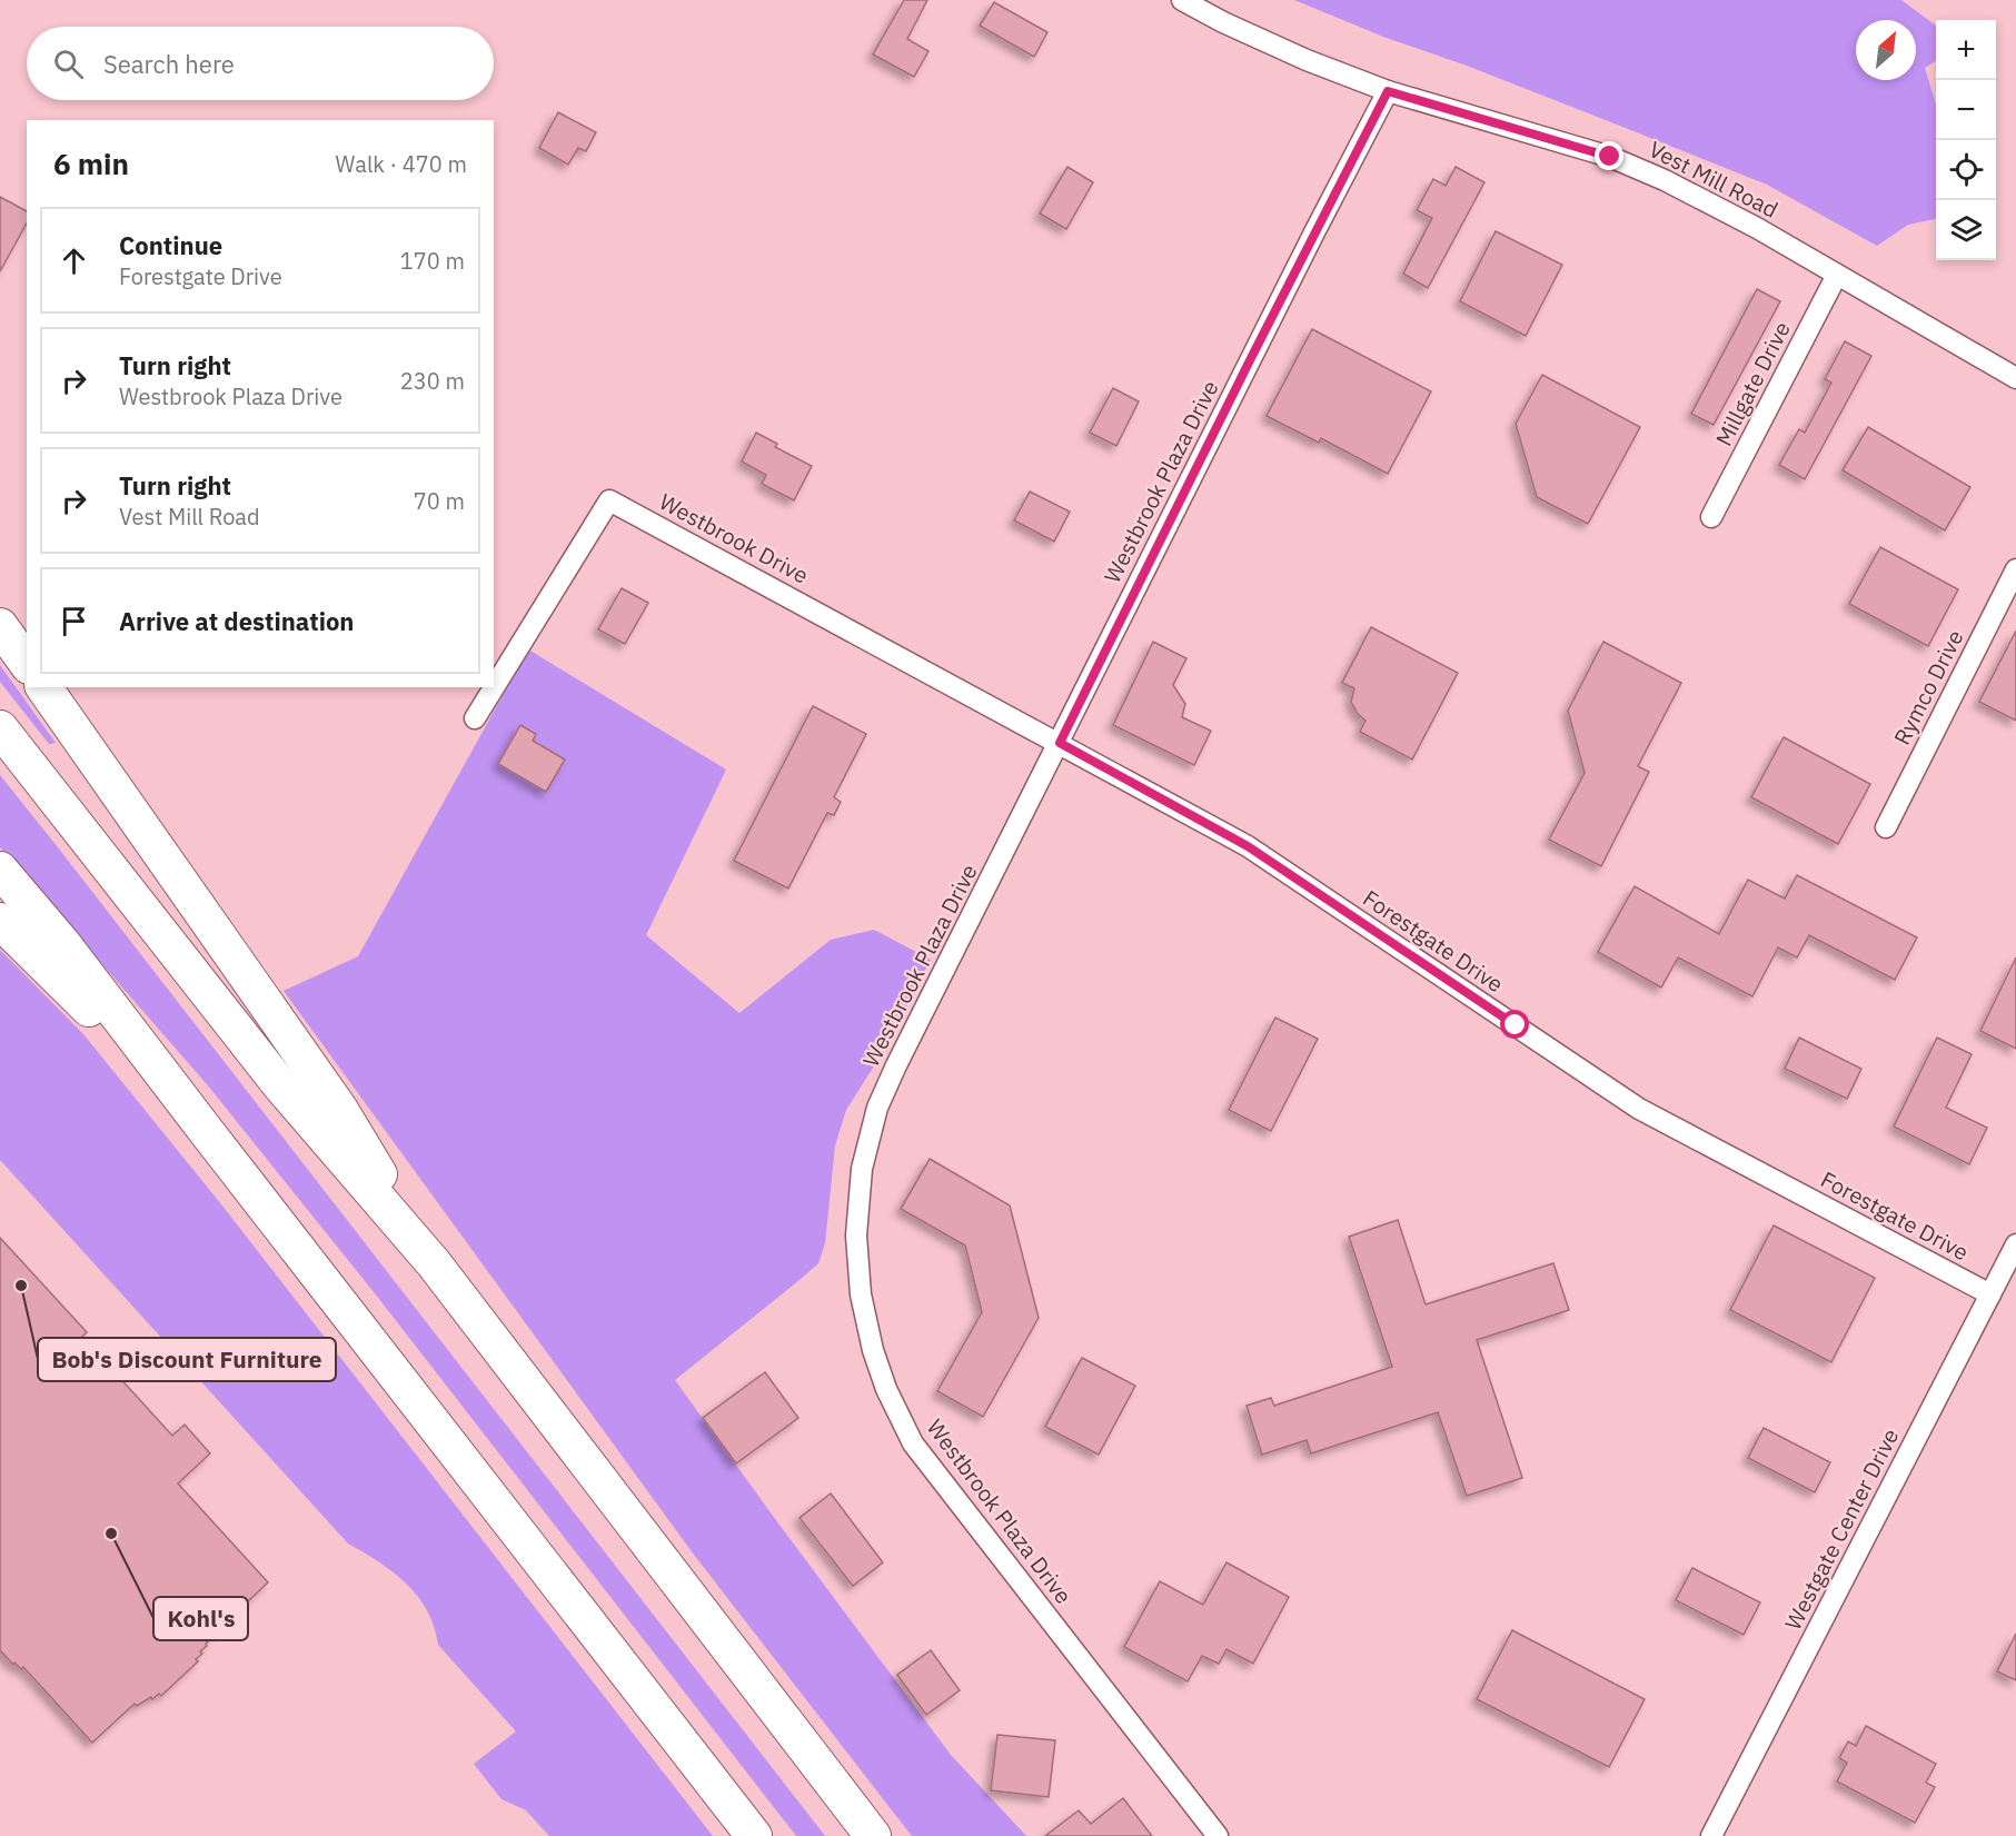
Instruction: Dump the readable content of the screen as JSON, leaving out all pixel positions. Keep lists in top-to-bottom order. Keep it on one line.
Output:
{"streets":{"street":["Vest Mill Road","Millgate Drive","Westbrook Plaza Drive","Westbrook Drive","Rymco Drive","Forestgate Drive","Westgate Center Drive"]},"crossings":[["Vest Mill Road","Millgate Drive"],["Vest Mill Road","Westbrook Plaza Drive"],["Westbrook Plaza Drive","Westbrook Drive"],["Westbrook Plaza Drive","Forestgate Drive"],["Westbrook Drive","Forestgate Drive"],["Forestgate Drive","Westgate Center Drive"]],"places":["Bob's Discount Furniture","Kohl's"],"north":"top right","page":{"map_buttons":["+","−"],"search":"Search here","heading":["6 min","Walk · 470 m"],"list":[["Continue","Forestgate Drive","170 m"],["Turn right","Westbrook Plaza Drive","230 m"],["Turn right","Vest Mill Road","70 m"],"Arrive at destination"]}}
